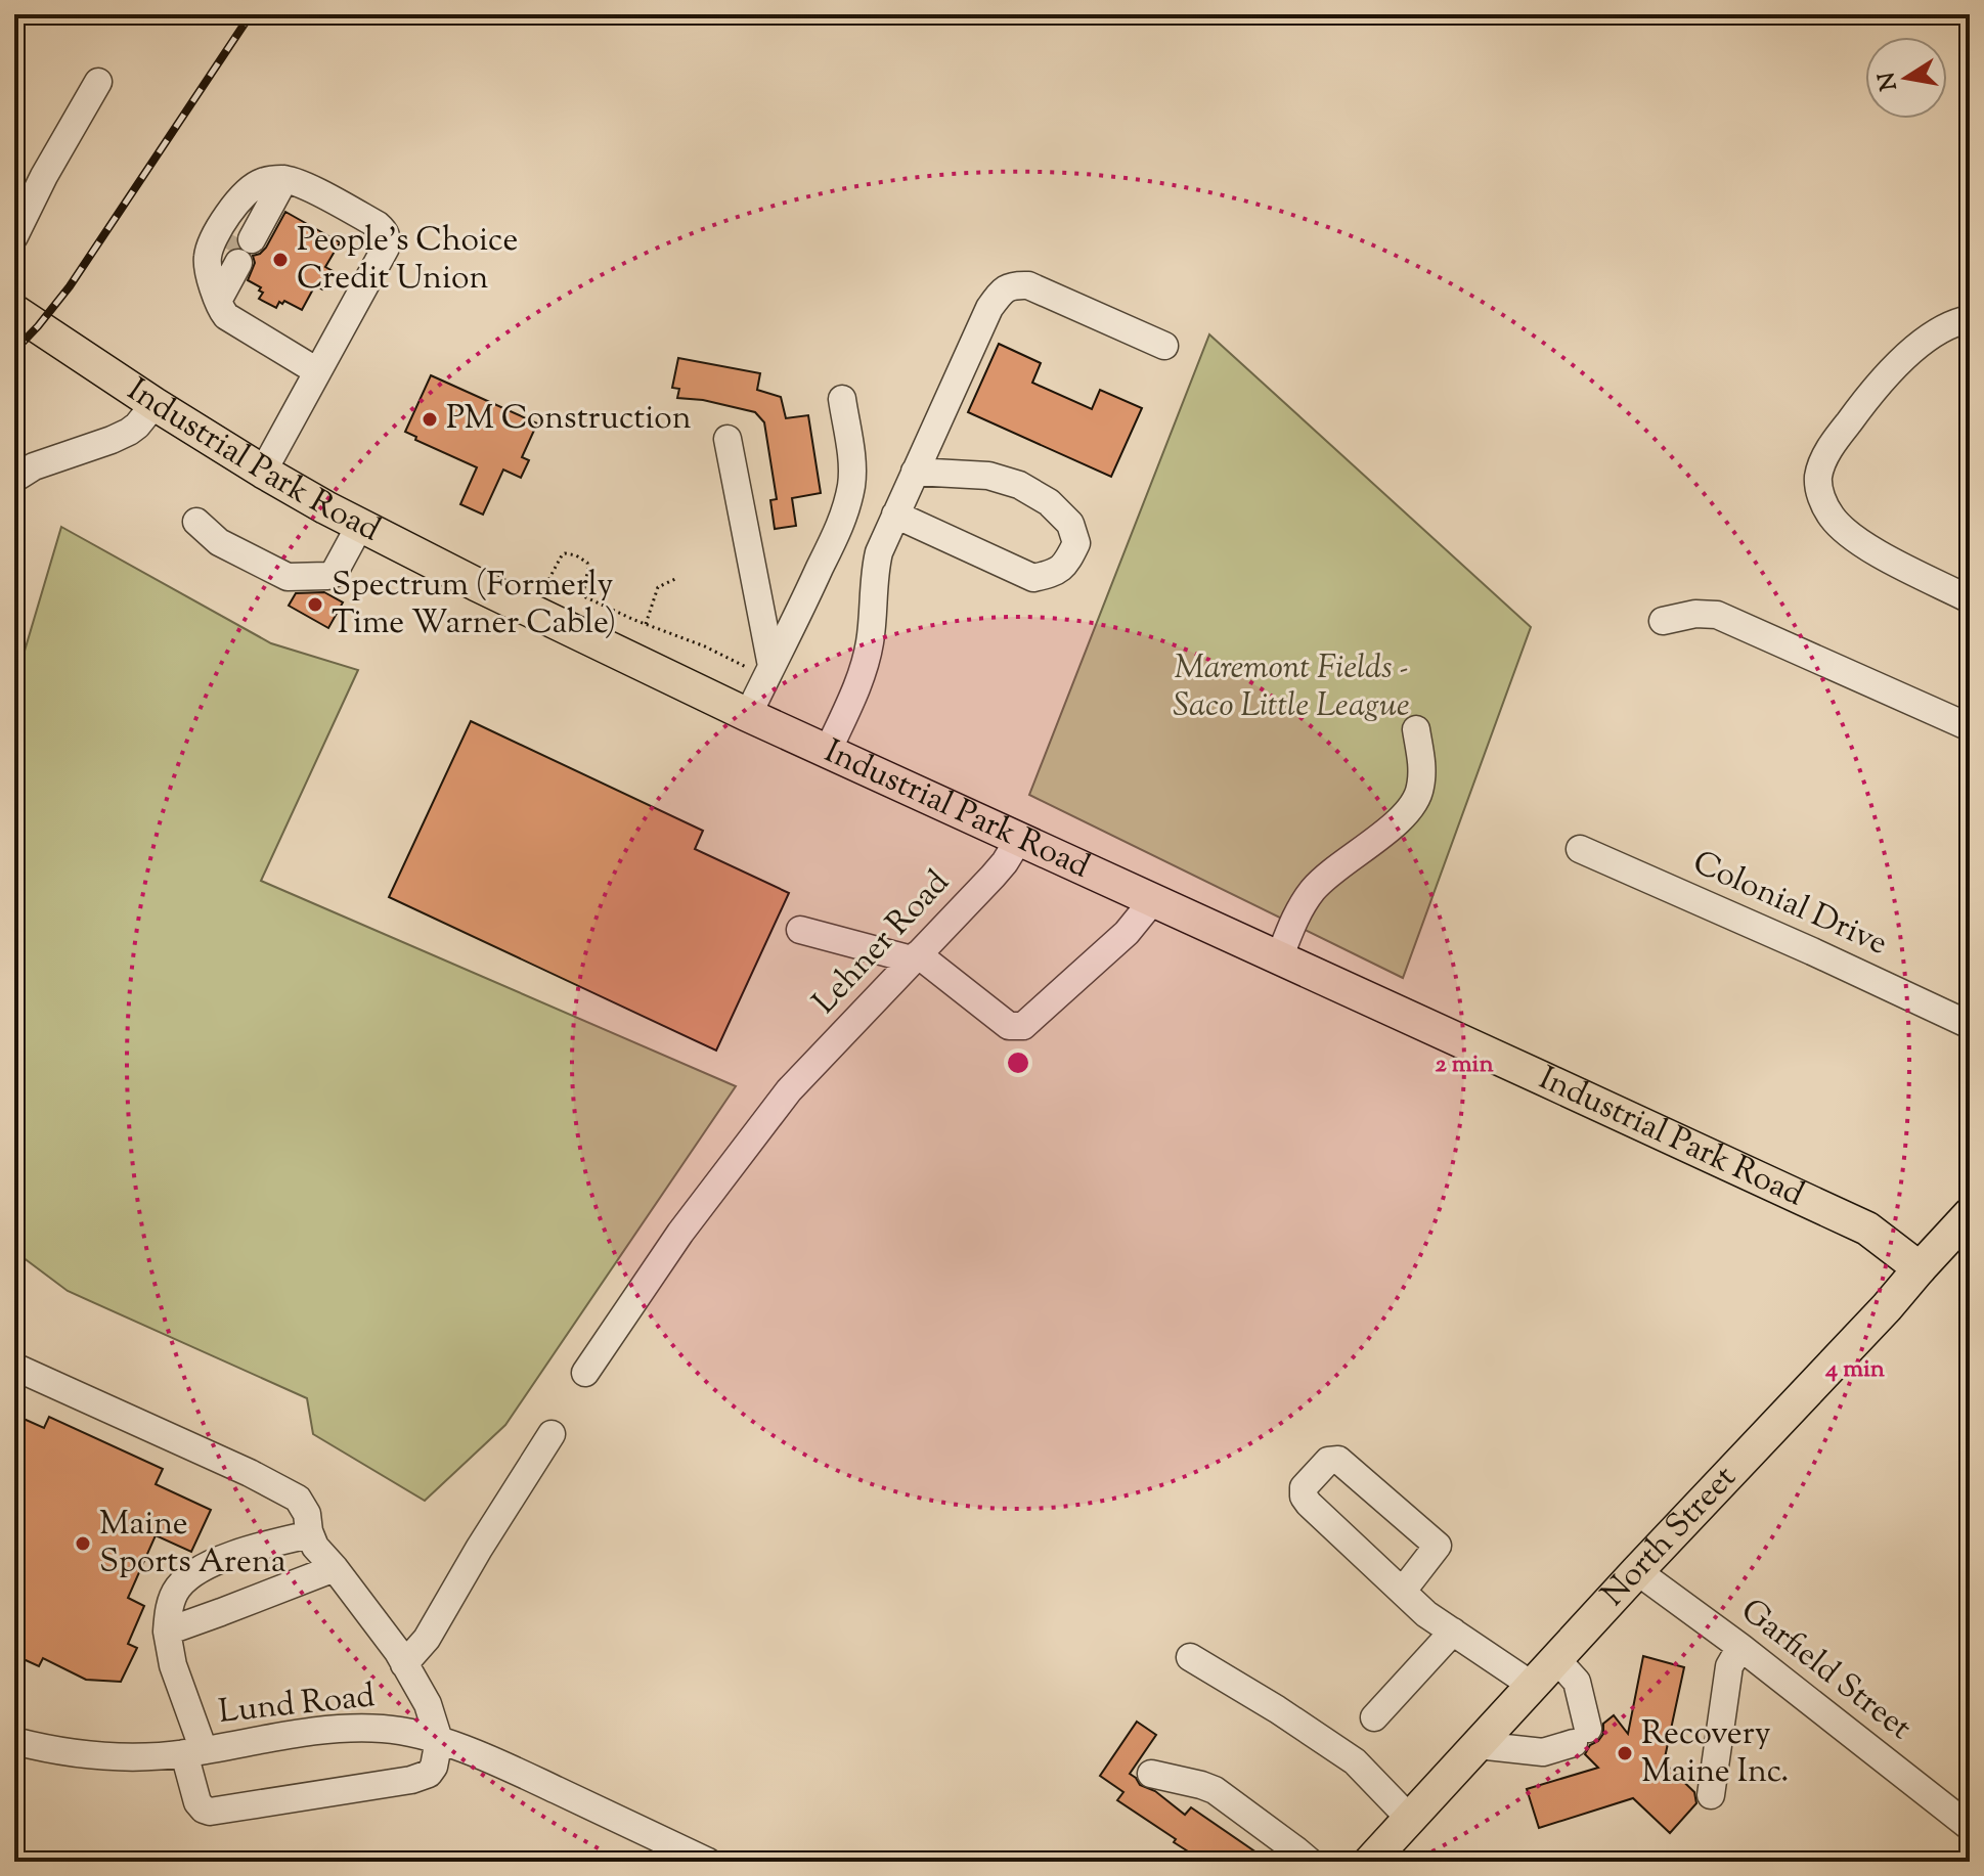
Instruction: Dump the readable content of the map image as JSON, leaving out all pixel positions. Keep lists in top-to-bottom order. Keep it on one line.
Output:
{"streets":{"main road":["Industrial Park Road","North Street"],"street":["Colonial Drive","Lehner Road","Garfield Street","Lund Road"]},"crossings":[["Industrial Park Road","Lehner Road"],["Industrial Park Road","North Street"],["North Street","Garfield Street"]],"parks":["Maremont Fields - Saco Little League"],"places":["People's Choice Credit Union","PM Construction","Spectrum (Formerly Time Warner Cable)","Maine Sports Arena","Recovery Maine Inc."],"north":"left","rings":["2 min","4 min"]}
